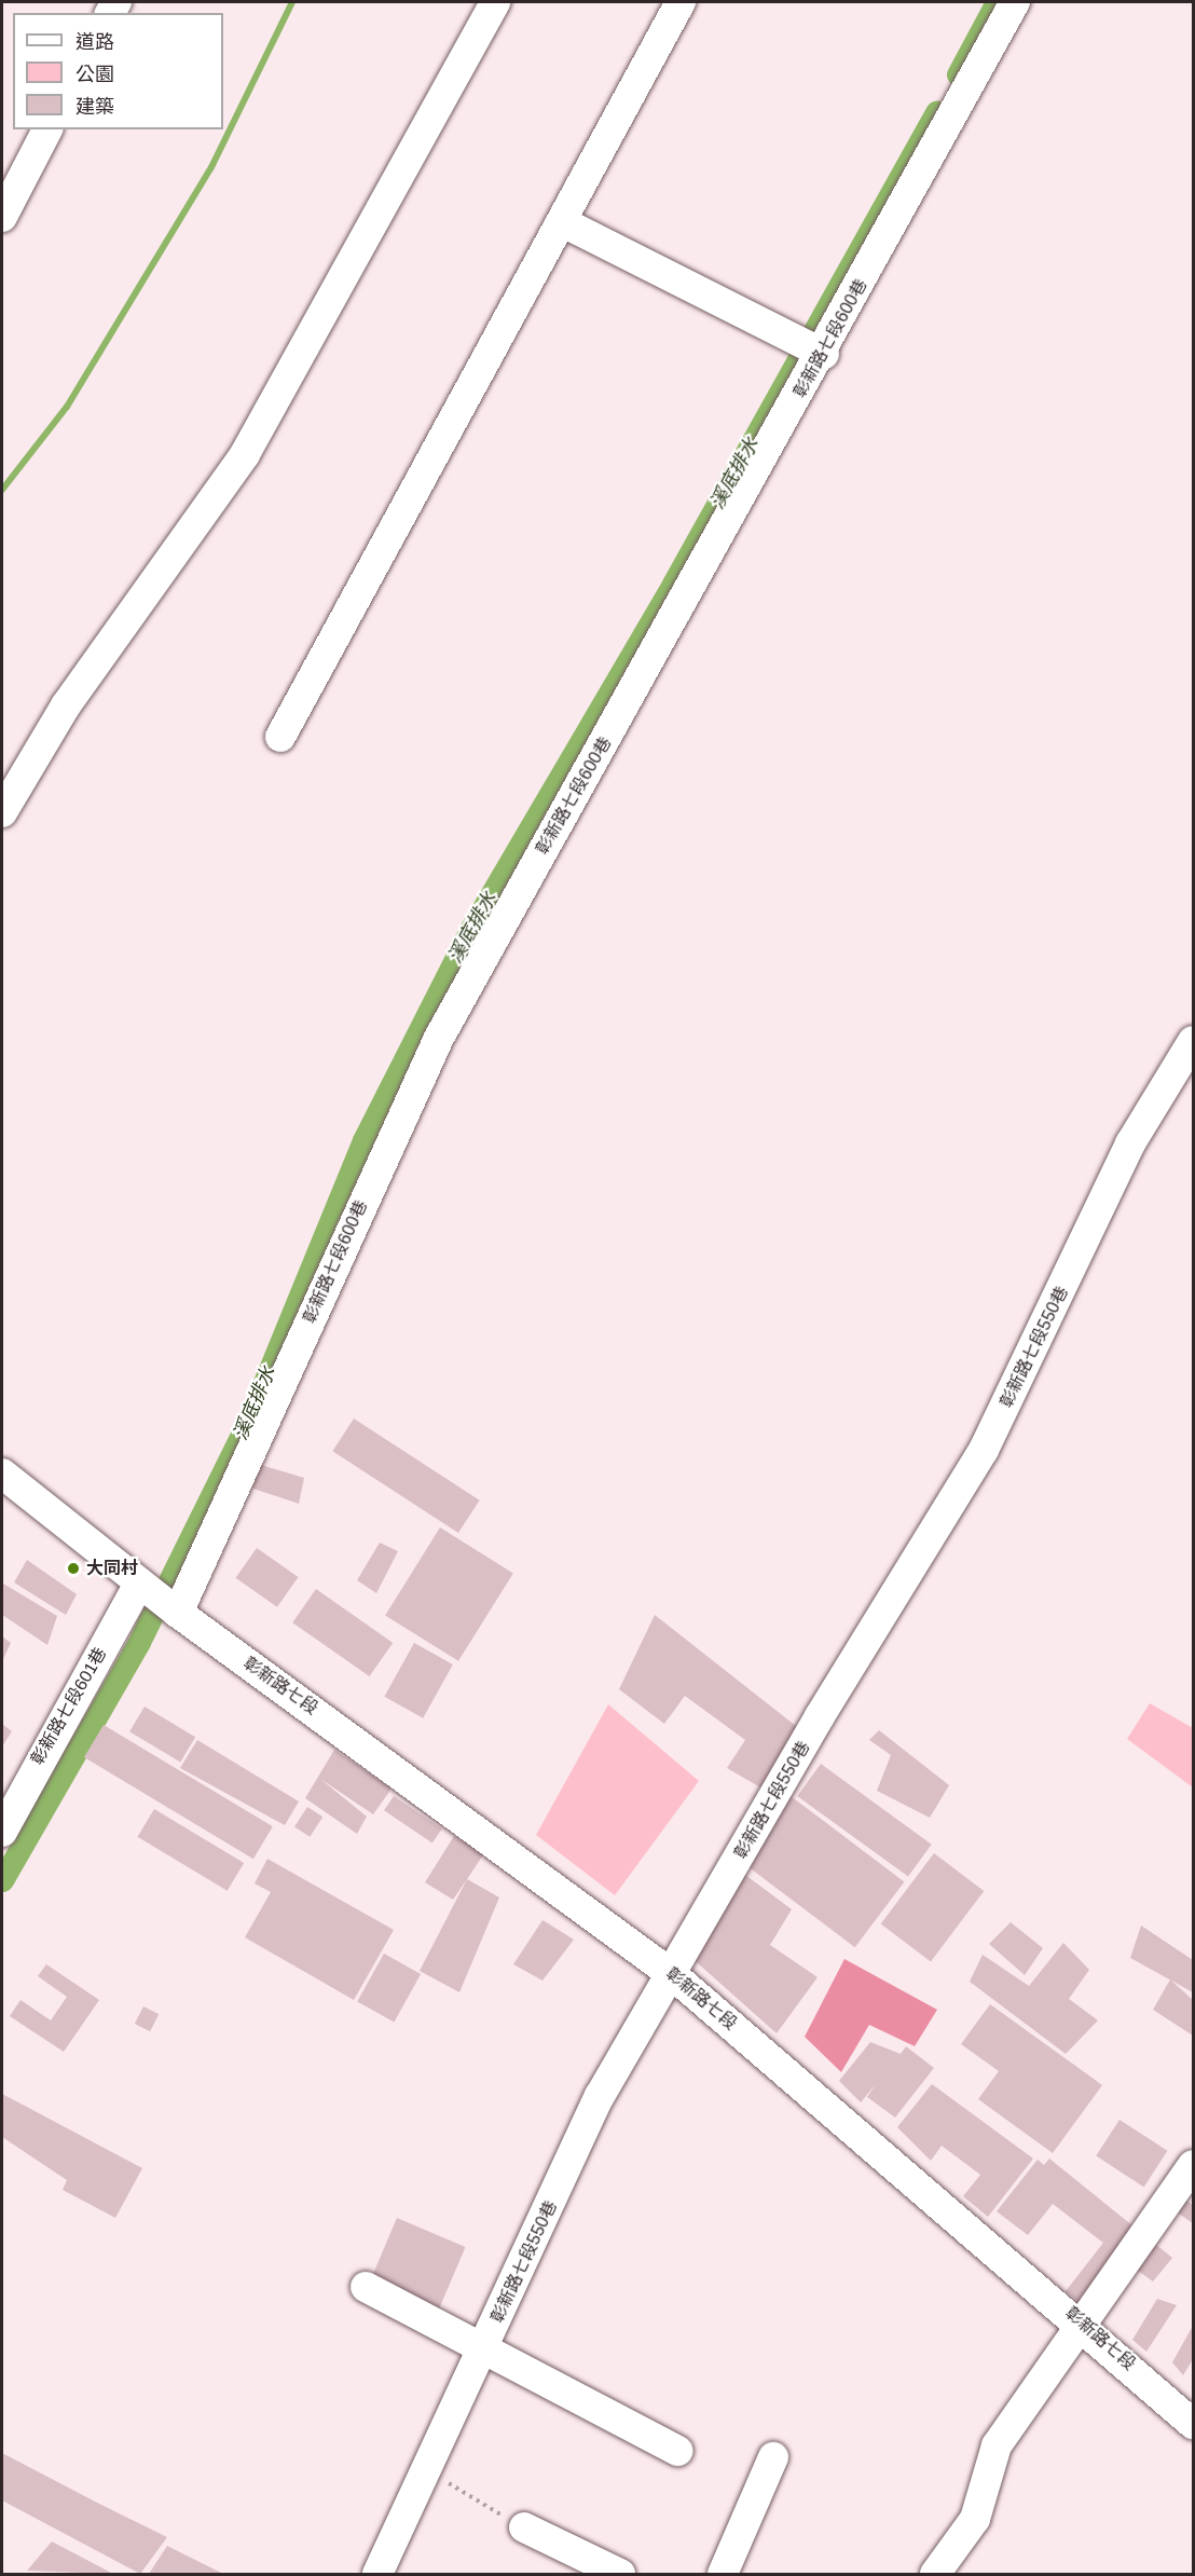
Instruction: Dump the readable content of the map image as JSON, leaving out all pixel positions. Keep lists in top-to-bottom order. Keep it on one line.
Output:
{"streets":{"street":["彰新路七段600巷","彰新路七段550巷","彰新路七段","彰新路七段601巷"]},"crossings":[["彰新路七段600巷","彰新路七段"],["彰新路七段550巷","彰新路七段"],["彰新路七段","彰新路七段601巷"]],"water":["溪底排水"],"places":["大同村"],"legend":["道路","公園","建築"]}
